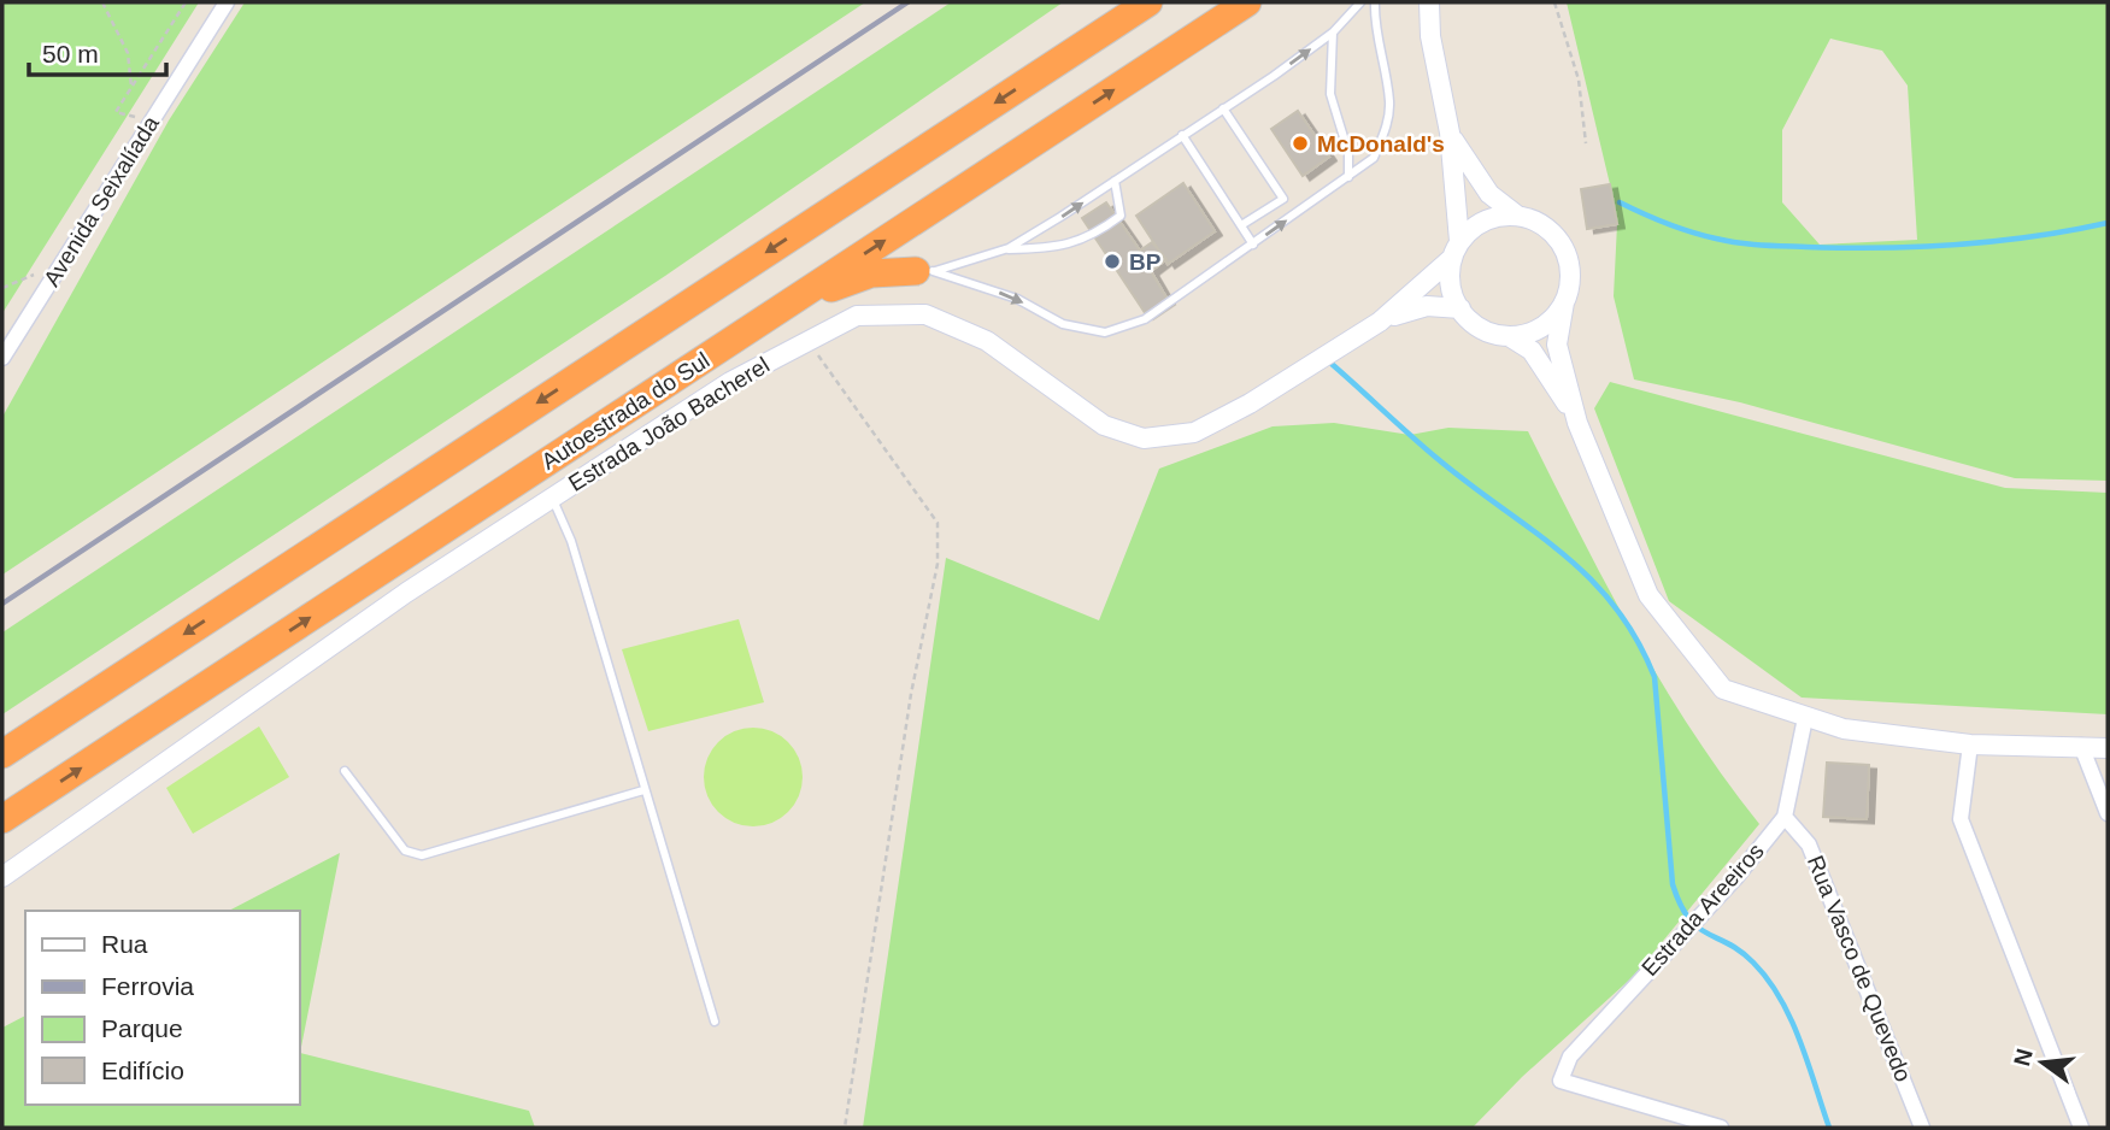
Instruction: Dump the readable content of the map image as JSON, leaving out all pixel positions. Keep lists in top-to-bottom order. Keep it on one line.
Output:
{"streets":{"highway":["Autoestrada do Sul"],"street":["Avenida Seixalíada","Estrada João Bacherel","Estrada Areeiros","Rua Vasco de Quevedo"]},"crossings":[["Estrada Areeiros","Rua Vasco de Quevedo"]],"places":["McDonald's","BP"],"legend":["Rua","Ferrovia","Parque","Edifício"],"scale_bar":"50 m","north":"left"}
